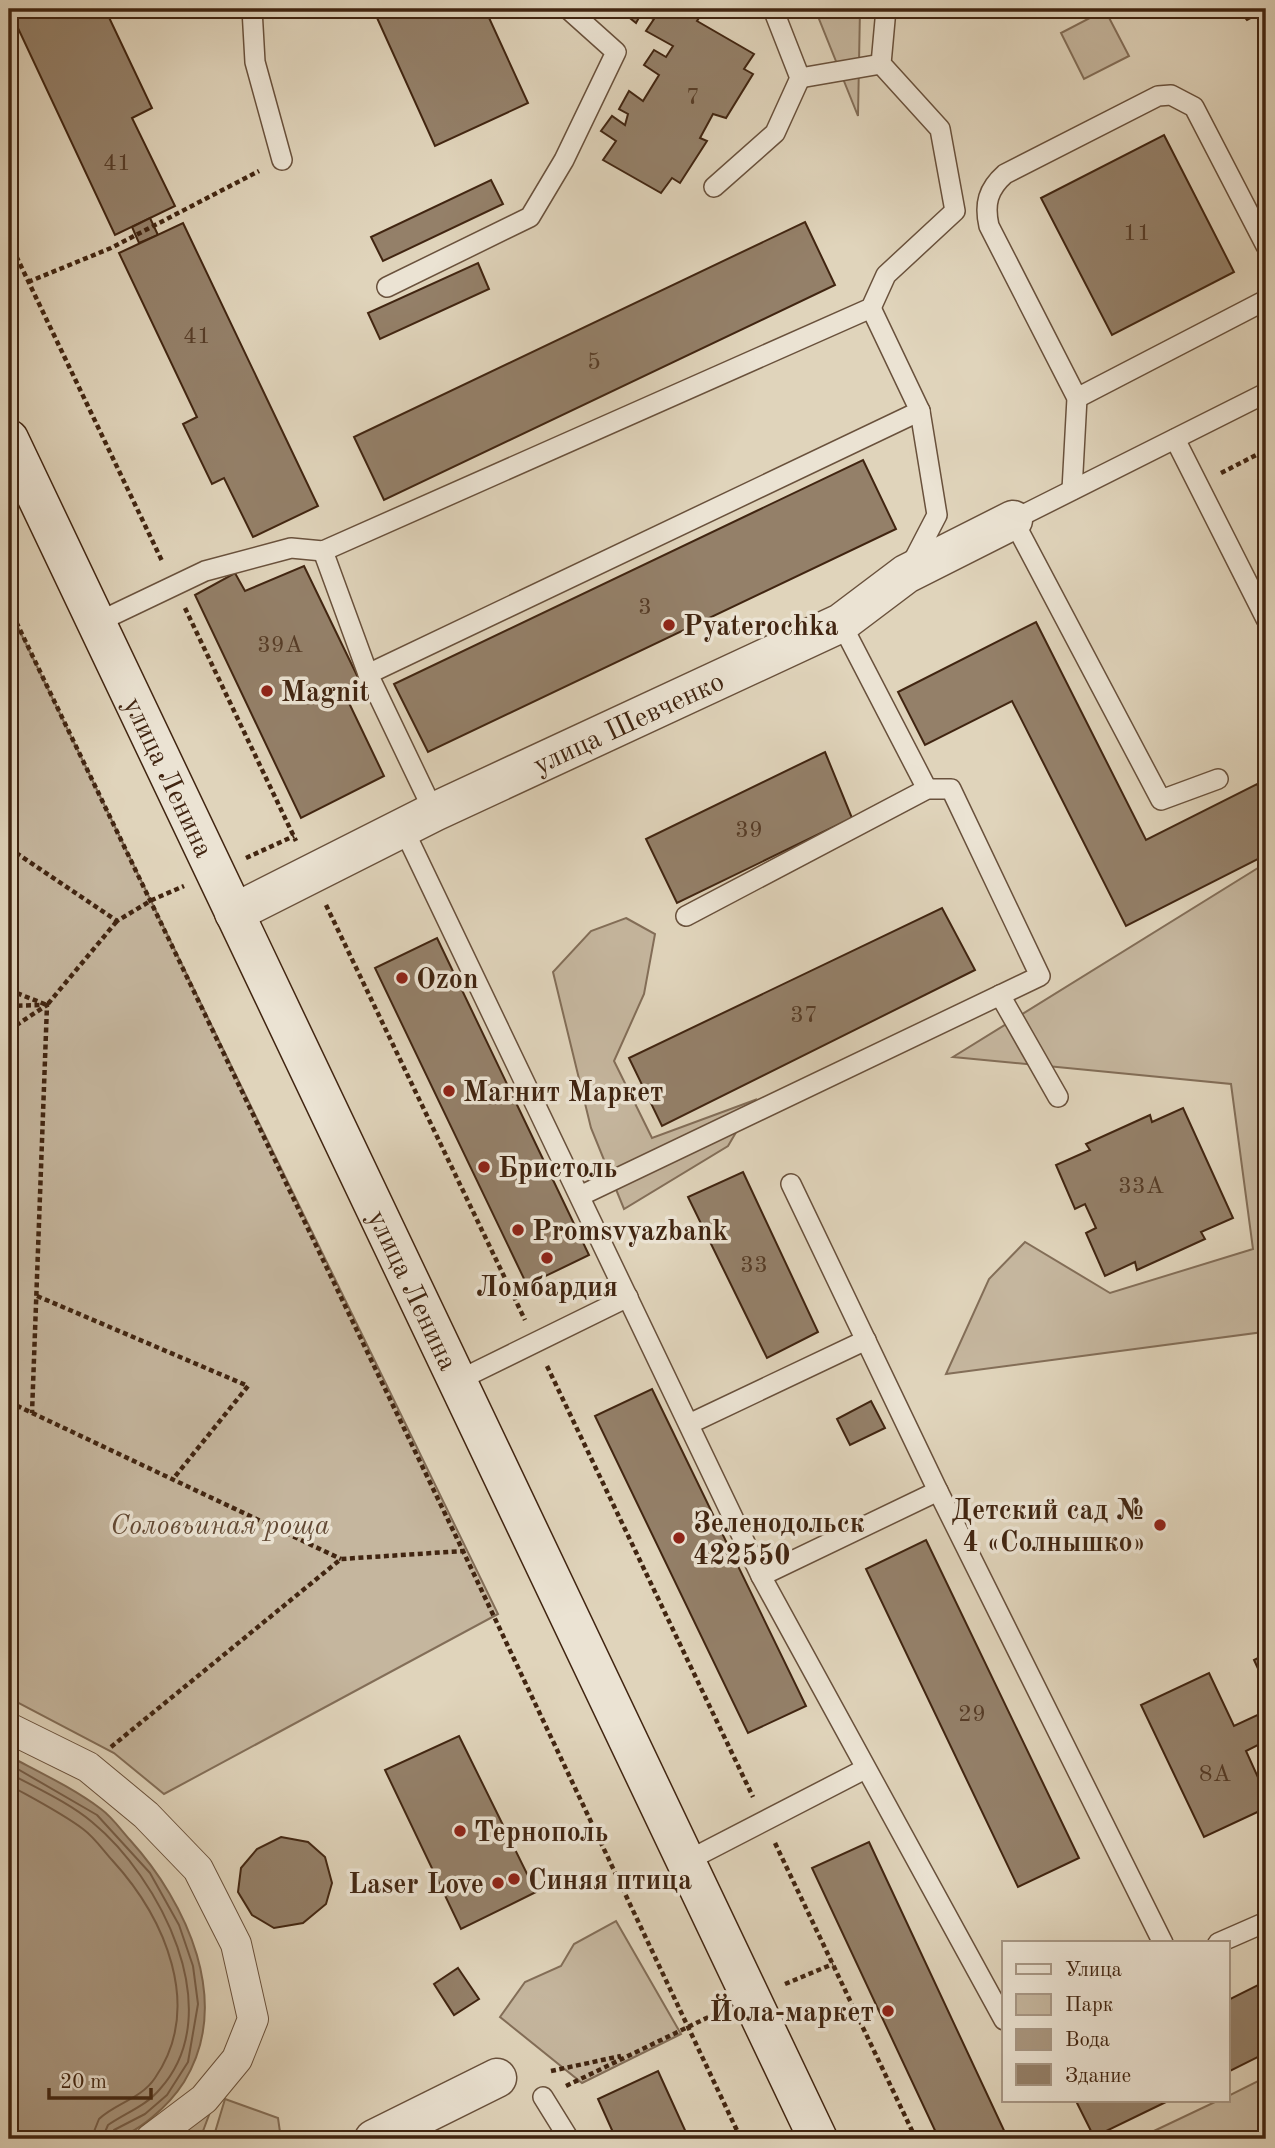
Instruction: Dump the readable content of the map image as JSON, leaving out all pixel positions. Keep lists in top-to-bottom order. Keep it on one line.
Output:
{"streets":{"main road":["улица Шевченко","улица Ленина"]},"crossings":[["улица Шевченко","улица Ленина"]],"parks":["Соловьиная роща"],"places":["Pyaterochka","Magnit","Ozon","Магнит Маркет","Бристоль","Promsvyazbank","Ломбардия","Детский сад № 4 «Солнышко»","Зеленодольск 422550","Тернополь","Синяя птица","Laser Love","Йола-маркет"],"house_numbers":["7","41","11","41","5","3","39А","39","37","33А","33","29","8А"],"legend":["Улица","Парк","Вода","Здание"],"scale_bar":"20 m"}
